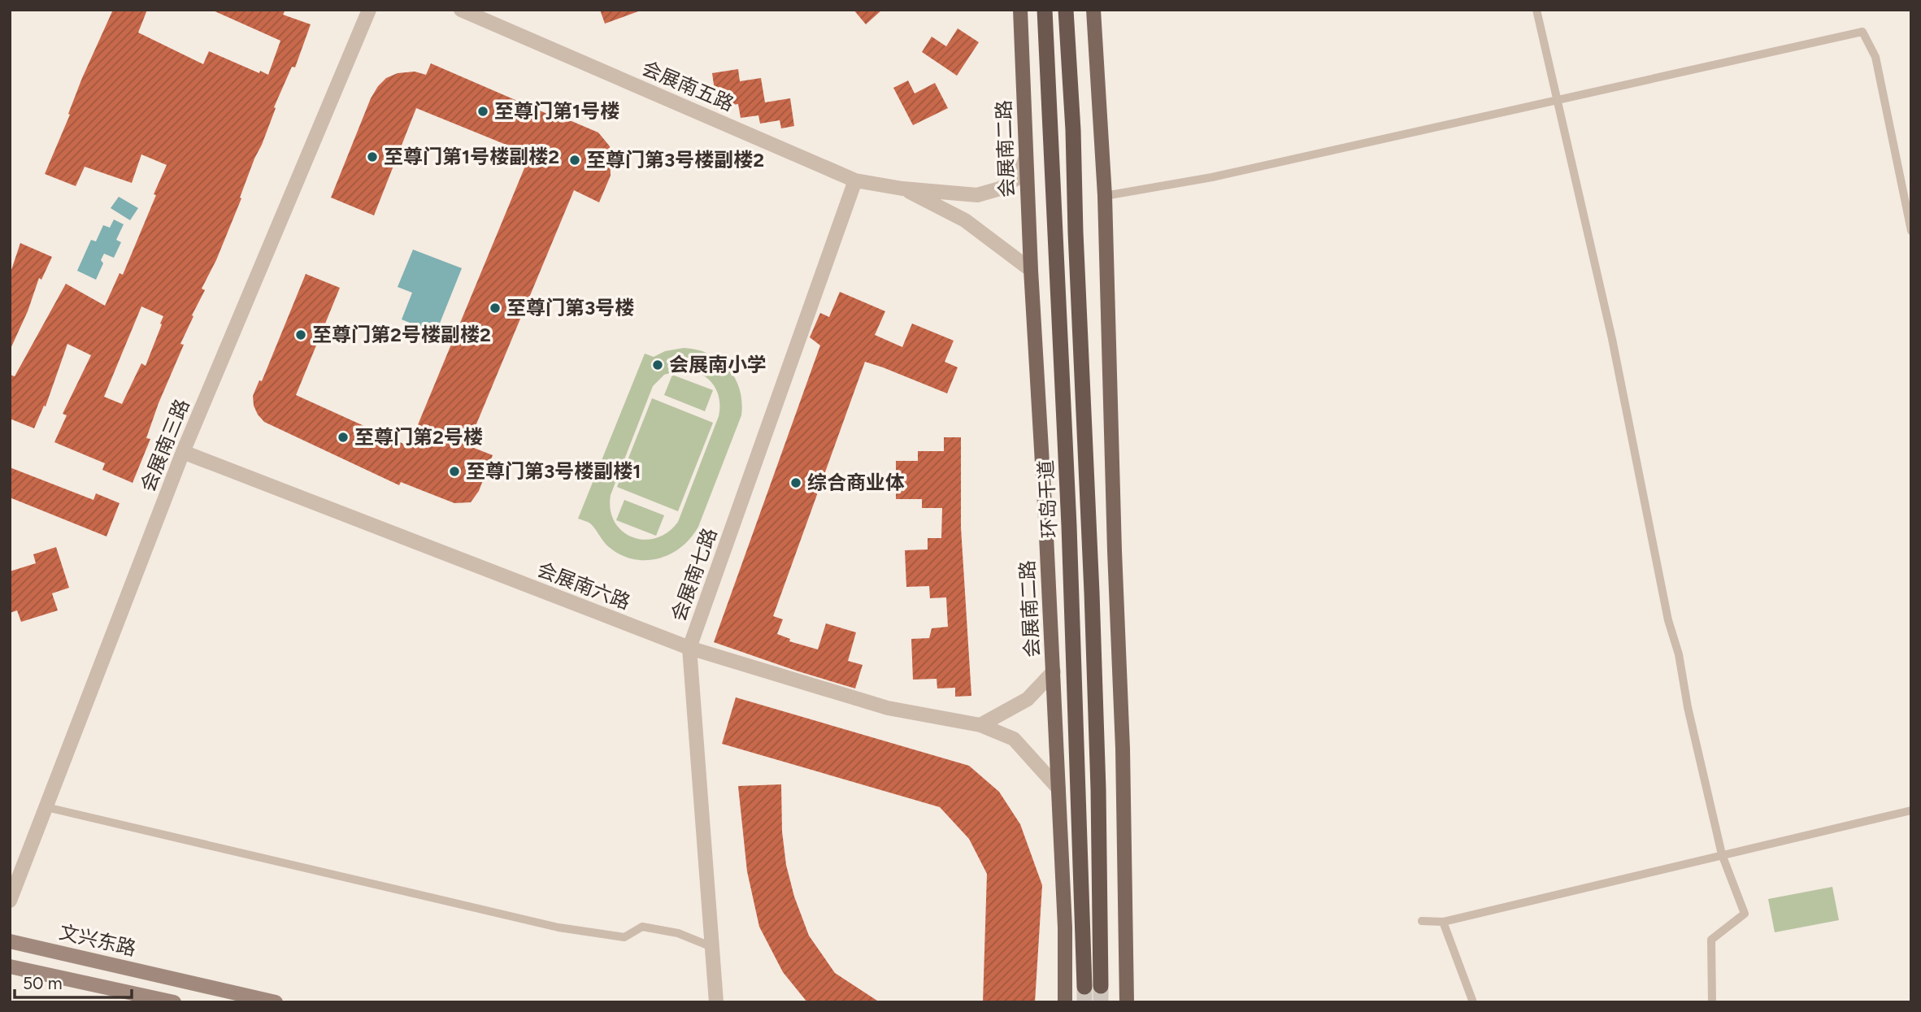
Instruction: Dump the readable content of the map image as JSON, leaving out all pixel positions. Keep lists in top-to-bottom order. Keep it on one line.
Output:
{"streets":{"highway":["环岛干道"],"main road":["会展南二路","文兴东路"],"street":["会展南五路","会展南三路","会展南七路","会展南六路"]},"crossings":[["会展南五路","会展南七路"],["会展南二路","会展南六路"],["会展南三路","会展南六路"],["会展南七路","会展南六路"]],"places":["至尊门第1号楼","至尊门第1号楼副楼2","至尊门第3号楼副楼2","至尊门第3号楼","至尊门第2号楼副楼2","会展南小学","至尊门第2号楼","至尊门第3号楼副楼1","综合商业体"],"scale_bar":"50 m"}
